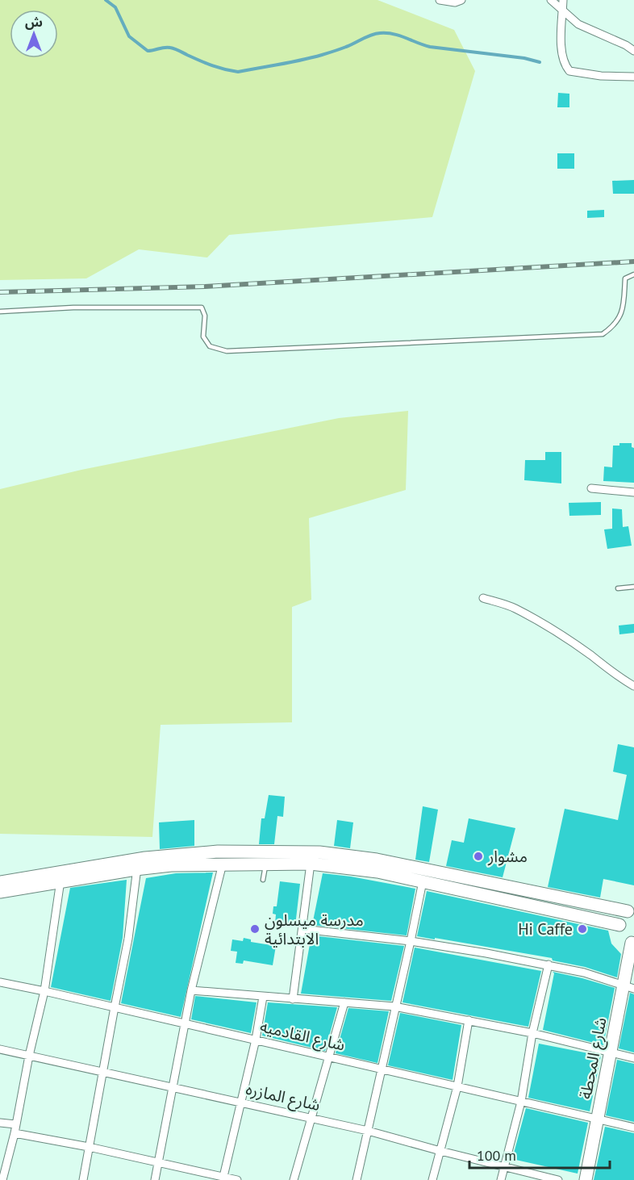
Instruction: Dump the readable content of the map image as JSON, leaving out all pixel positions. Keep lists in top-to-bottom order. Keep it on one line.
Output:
{"streets":{"main road":["شارع المحطة"],"street":["شارع القادميه","شارع المازره"]},"crossings":[["شارع القادميه","شارع المحطة"]],"places":["مشوار","مدرسة ميسلون الابتدائية","Hi Caffe"],"scale_bar":"100 m","north":"top"}
